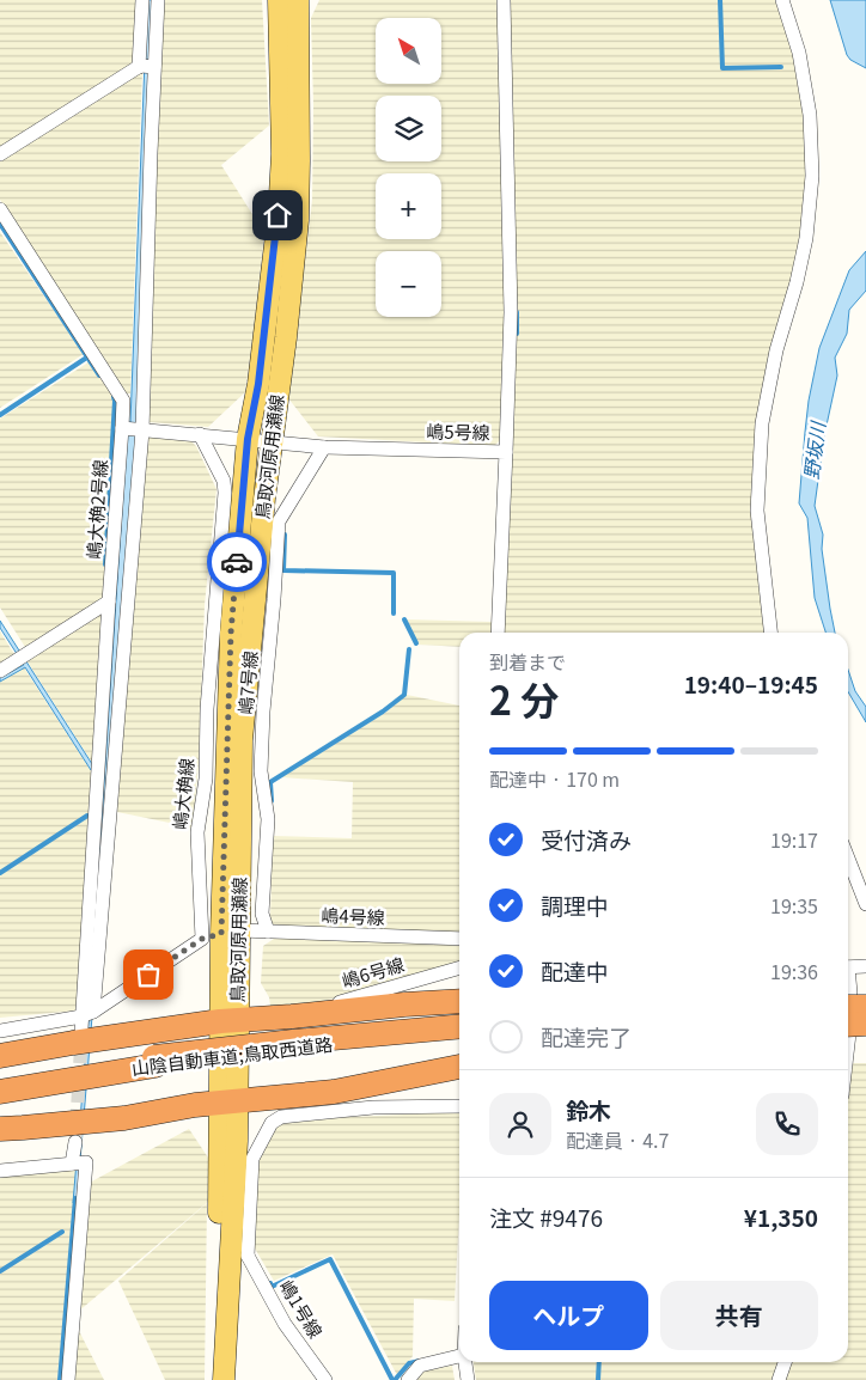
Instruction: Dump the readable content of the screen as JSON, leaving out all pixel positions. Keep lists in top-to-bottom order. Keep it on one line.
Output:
{"streets":{"highway":["山陰自動車道;鳥取西道路"],"main road":["鳥取河原用瀬線"],"street":["嶋5号線","嶋大桷2号線","嶋7号線","嶋大桷線","嶋4号線","嶋6号線","嶋1号線"]},"crossings":[["嶋5号線","鳥取河原用瀬線"],["嶋5号線","嶋7号線"],["鳥取河原用瀬線","嶋大桷線"],["鳥取河原用瀬線","嶋4号線"],["鳥取河原用瀬線","嶋1号線"],["嶋7号線","嶋4号線"],["嶋大桷線","嶋4号線"]],"water":["野坂川"],"north":"top left","page":{"map_buttons":["+","−"],"heading":["2 分","到着まで","19:40–19:45"],"panel":["鈴木","配達員 · 4.7","注文 #9476","¥1,350"],"bar":"配達中 · 170 m","list":[["受付済み","19:17"],["調理中","19:35"],["配達中","19:36"],"配達完了"],"buttons":["ヘルプ","共有"]}}
